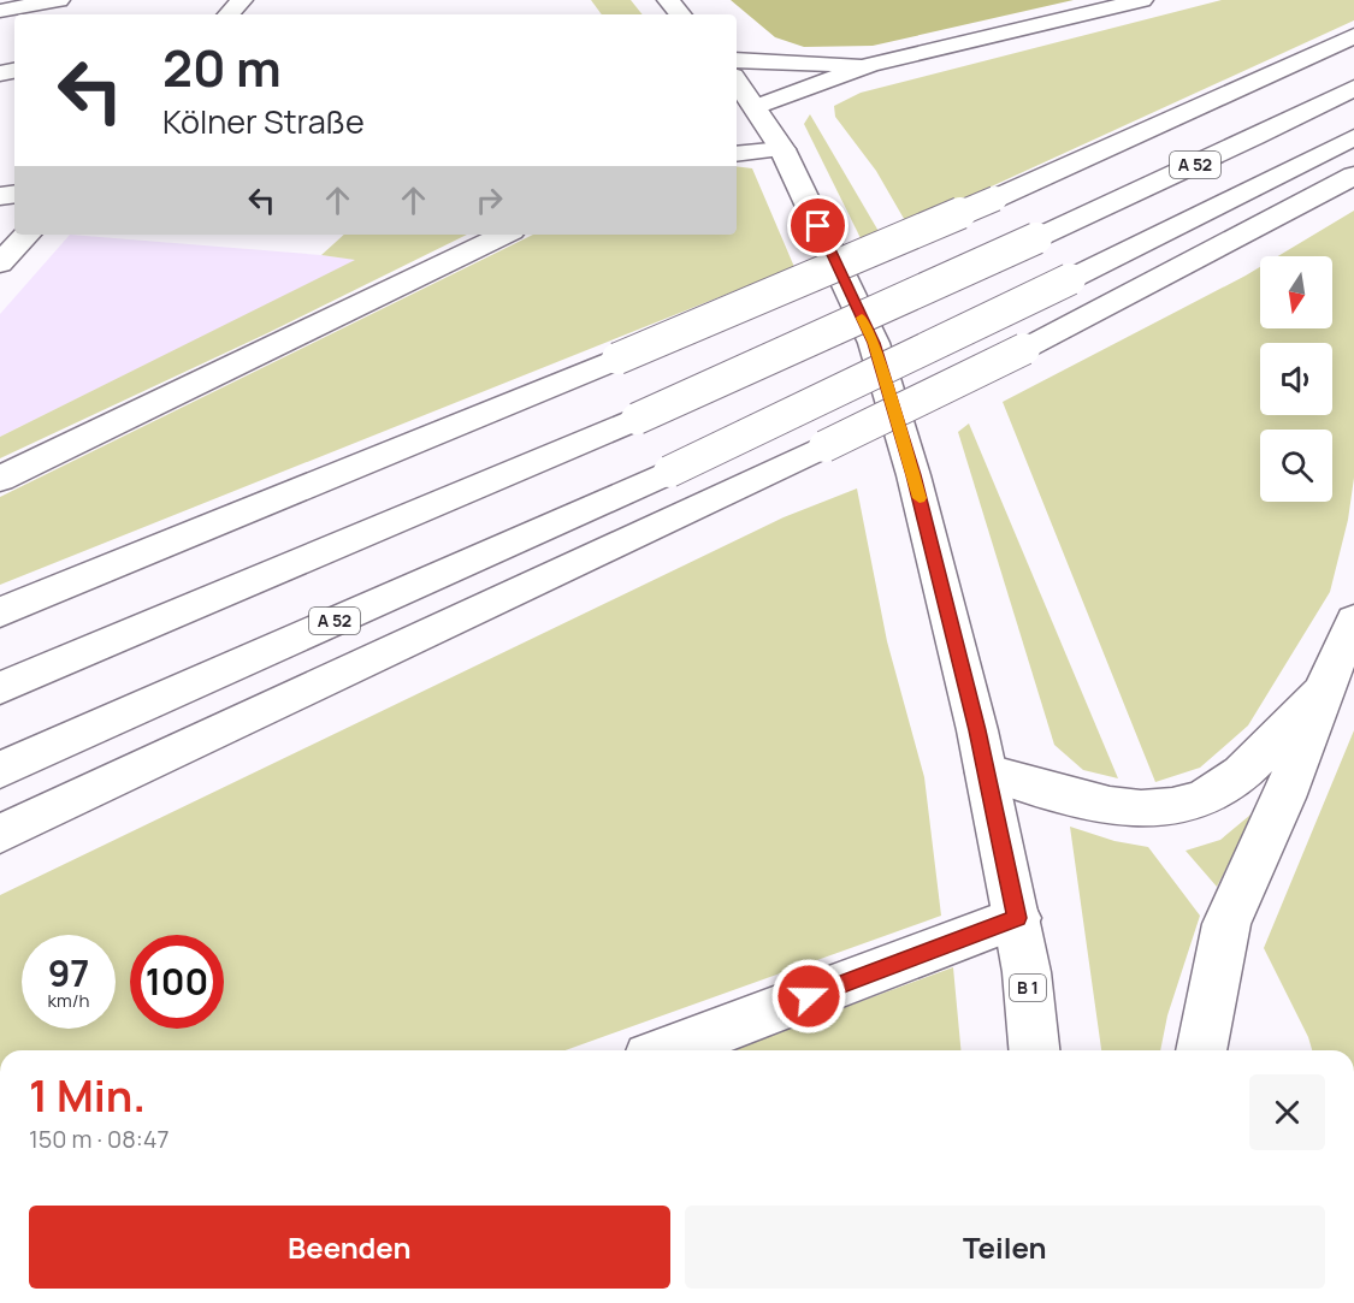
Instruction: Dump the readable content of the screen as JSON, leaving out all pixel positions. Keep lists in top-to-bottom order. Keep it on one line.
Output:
{"streets":{"main road":["A 52","B 1"]},"north":"bottom","page":{"turn":["20 m","Kölner Straße"],"speed":"97 km/h","limit":"100","heading":["1 Min.","150 m · 08:47"],"buttons":["Beenden","Teilen"]}}
